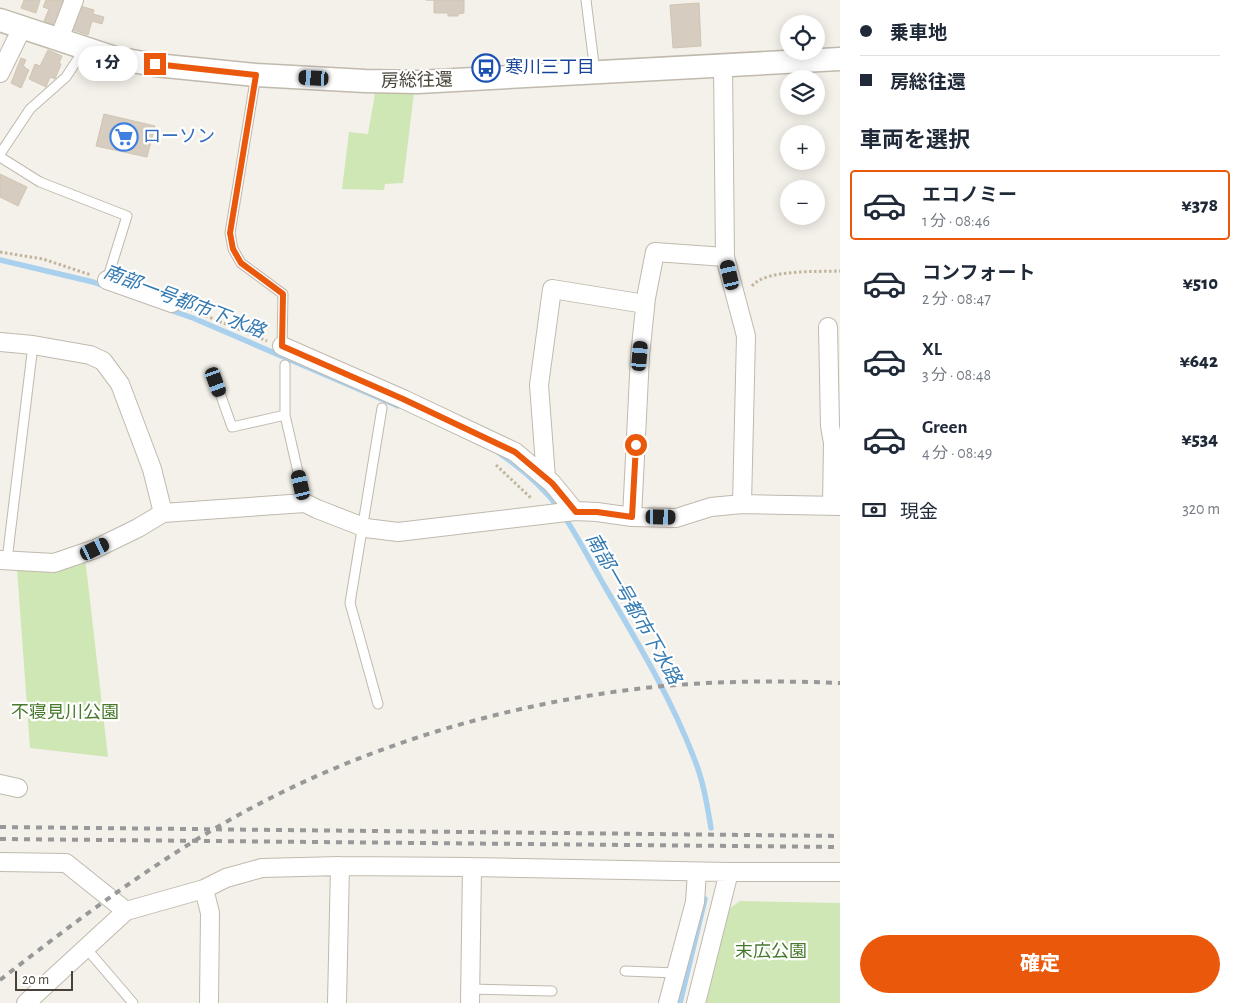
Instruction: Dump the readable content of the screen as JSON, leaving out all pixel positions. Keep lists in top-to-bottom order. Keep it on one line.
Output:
{"streets":{"street":["房総往還"]},"water":["南部一号都市下水路"],"parks":["不寝見川公園","末広公園"],"places":{"bus stop":["寒川三丁目"],"supermarket":["ローソン"]},"scale_bar":"20 m","page":{"banner":["乗車地","房総往還"],"map_buttons":["+","−"],"bubble":"1 分","heading":"車両を選択","list":[{"name":"エコノミー","note":"1 分 · 08:46","value":"¥378"},{"name":"コンフォート","note":"2 分 · 08:47","value":"¥510"},{"name":"XL","note":"3 分 · 08:48","value":"¥642"},{"name":"Green","note":"4 分 · 08:49","value":"¥534"}],"pay":["現金","320 m"],"buttons":"確定","scale":"20 m"}}
